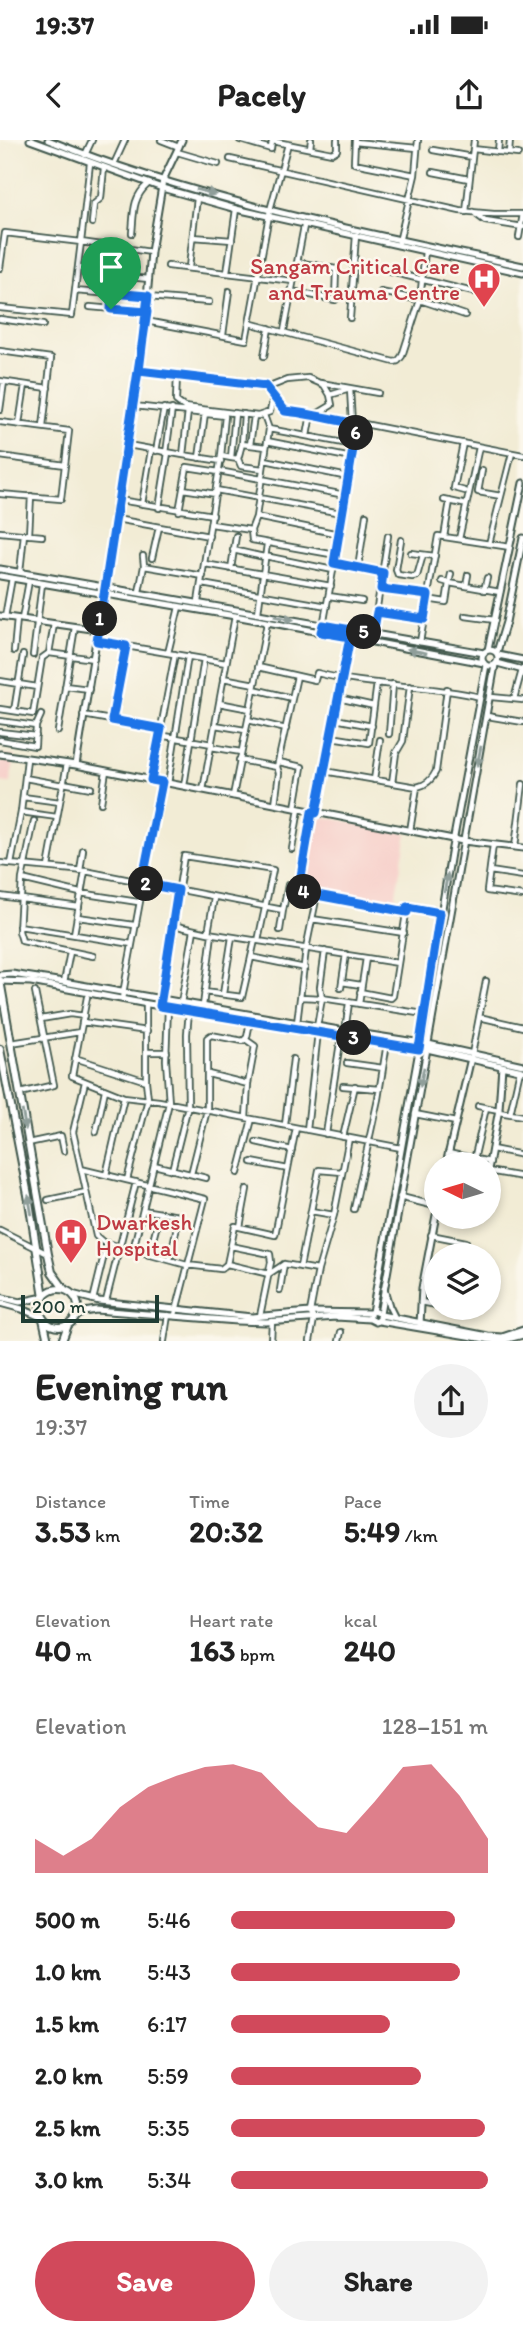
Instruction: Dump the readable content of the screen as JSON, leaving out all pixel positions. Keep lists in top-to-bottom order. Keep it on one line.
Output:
{"places":{"hospital":["Sangam Critical Care and Trauma Centre","Dwarkesh Hospital"]},"scale_bar":"200 m","north":"left","page":{"status":"19:37","header":"Pacely","pins":["6","1","5","2","4","3"],"scale":"200 m","heading":["Evening run","19:37"],"stats":[["Distance","3.53 km"],["Time","20:32"],["Pace","5:49 /km"],["Elevation","40 m"],["Heart rate","163 bpm"],["kcal","240"]],"chart":["Elevation","128–151 m"],"list":[{"name":"500 m","note":"5:46"},{"name":"1.0 km","note":"5:43"},{"name":"1.5 km","note":"6:17"},{"name":"2.0 km","note":"5:59"},{"name":"2.5 km","note":"5:35"},{"name":"3.0 km","note":"5:34"}],"buttons":["Save","Share"]}}
